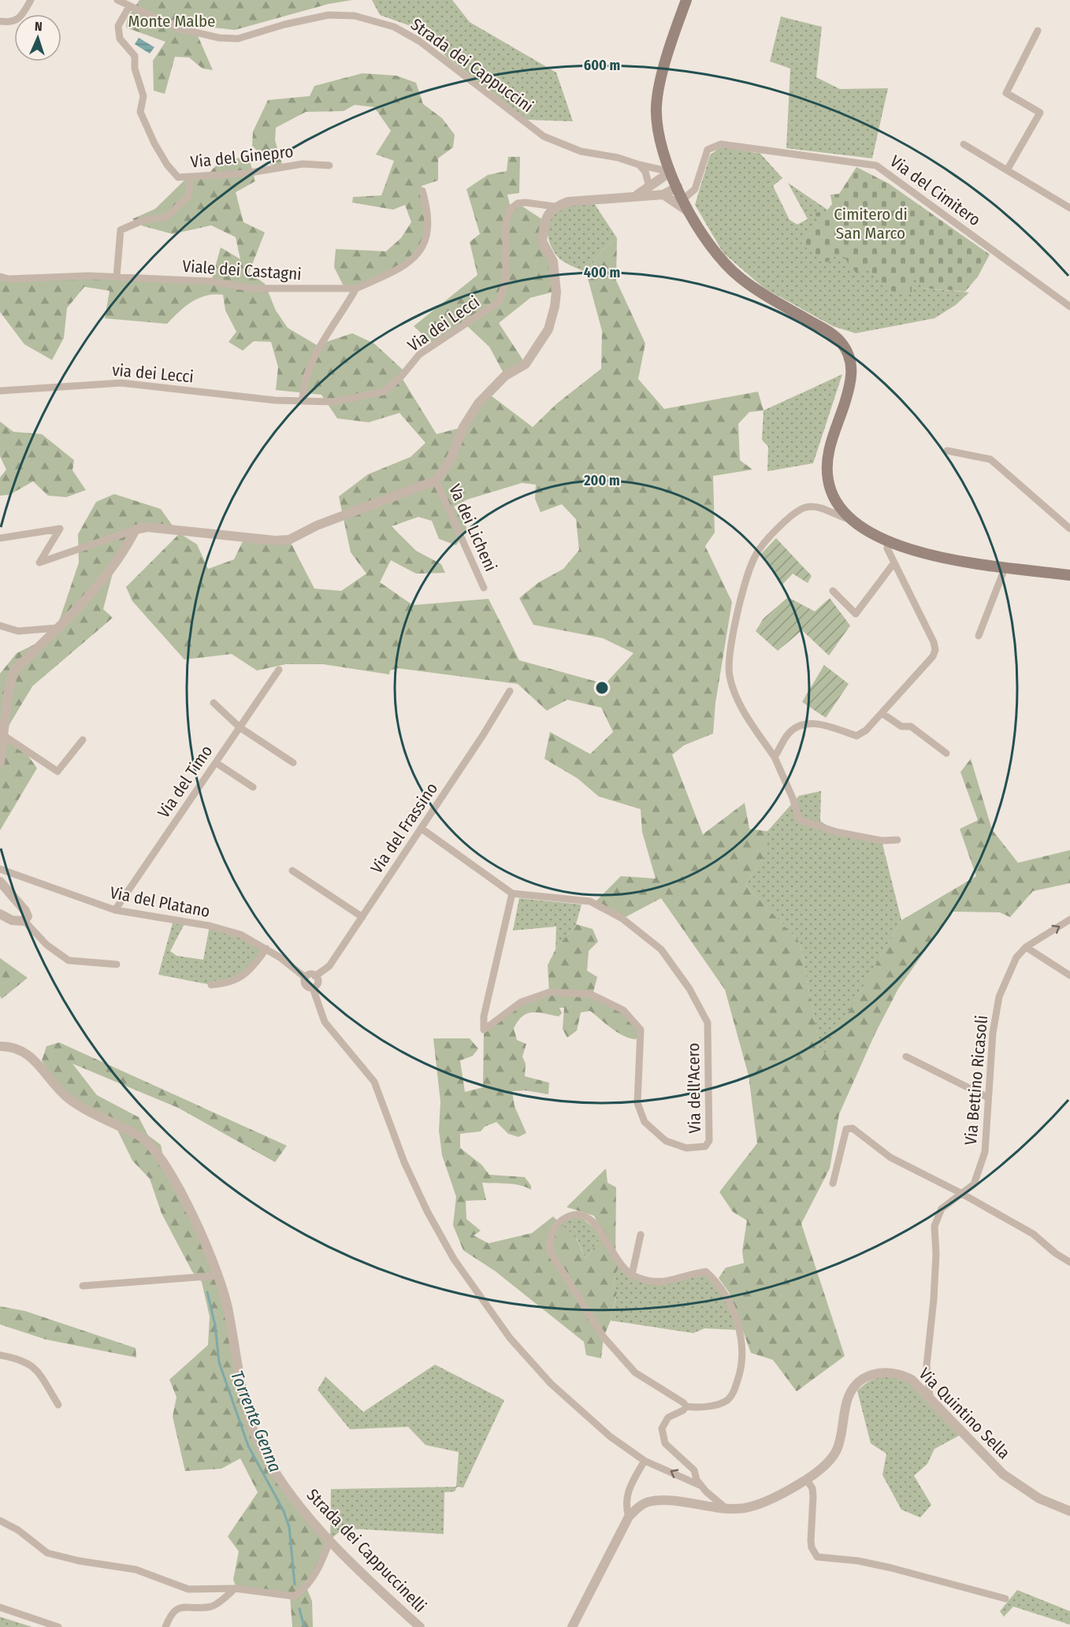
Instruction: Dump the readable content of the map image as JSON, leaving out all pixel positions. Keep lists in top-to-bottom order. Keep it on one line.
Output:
{"streets":{"street":["Strada dei Cappuccini","Via del Ginepro","Via del Cimitero","Viale dei Castagni","Via dei Lecci","via dei Lecci","Va dei Licheni","Via del Timo","Via del Frassino","Via del Platano","Via Bettino Ricasoli","Via dell'Acero","Via Quintino Sella","Strada dei Cappuccinelli"]},"crossings":[["Strada dei Cappuccini","Via del Ginepro"],["Via dei Lecci","via dei Lecci"],["Via del Timo","Via del Platano"],["Via del Frassino","Via del Platano"],["Via del Frassino","Via dell'Acero"],["Via Bettino Ricasoli","Via Quintino Sella"]],"water":["Torrente Genna"],"parks":["Monte Malbe","Cimitero di San Marco"],"north":"top","rings":["600 m","400 m","200 m"]}
